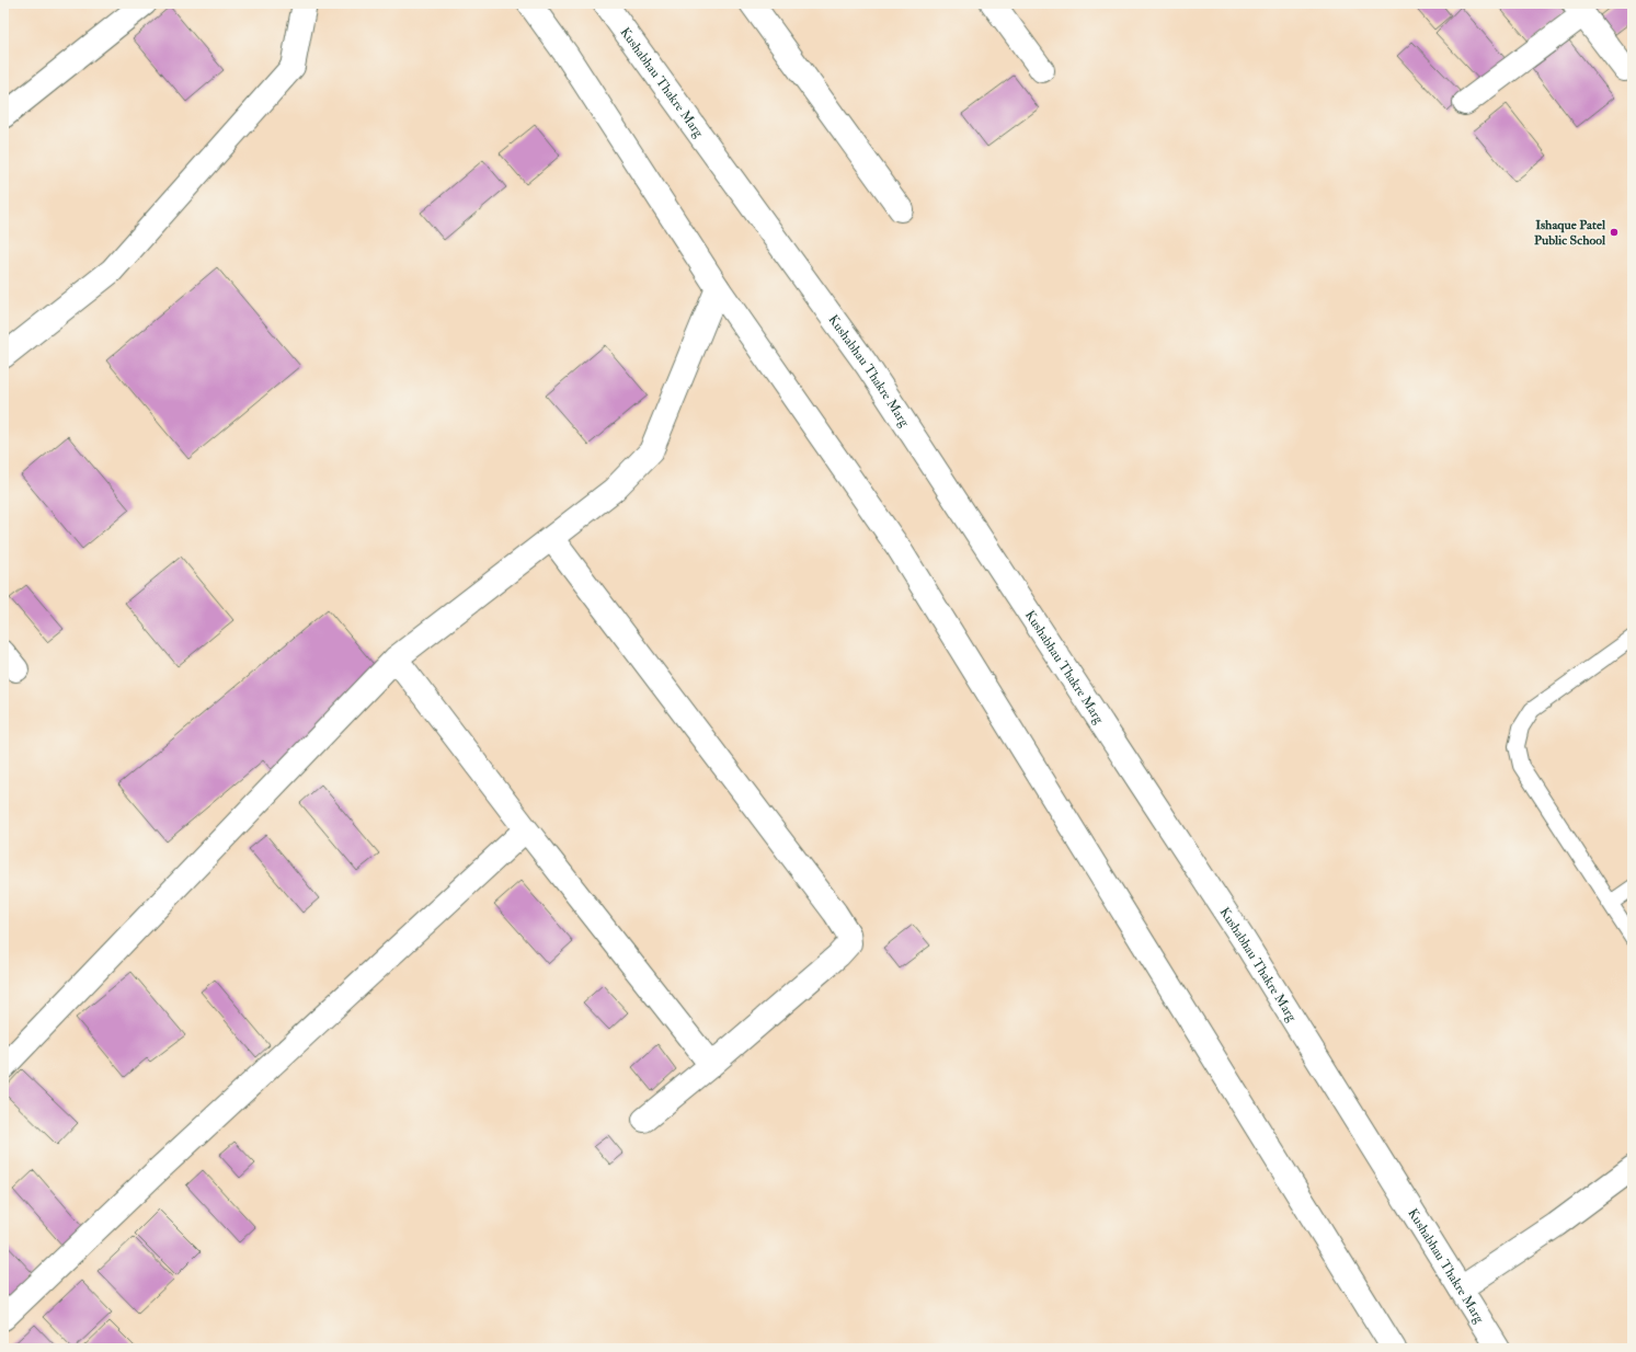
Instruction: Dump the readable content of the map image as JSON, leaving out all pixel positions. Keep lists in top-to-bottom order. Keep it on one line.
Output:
{"streets":{"street":["Kushabhau Thakre Marg"]},"places":["Ishaque Patel Public School"]}
